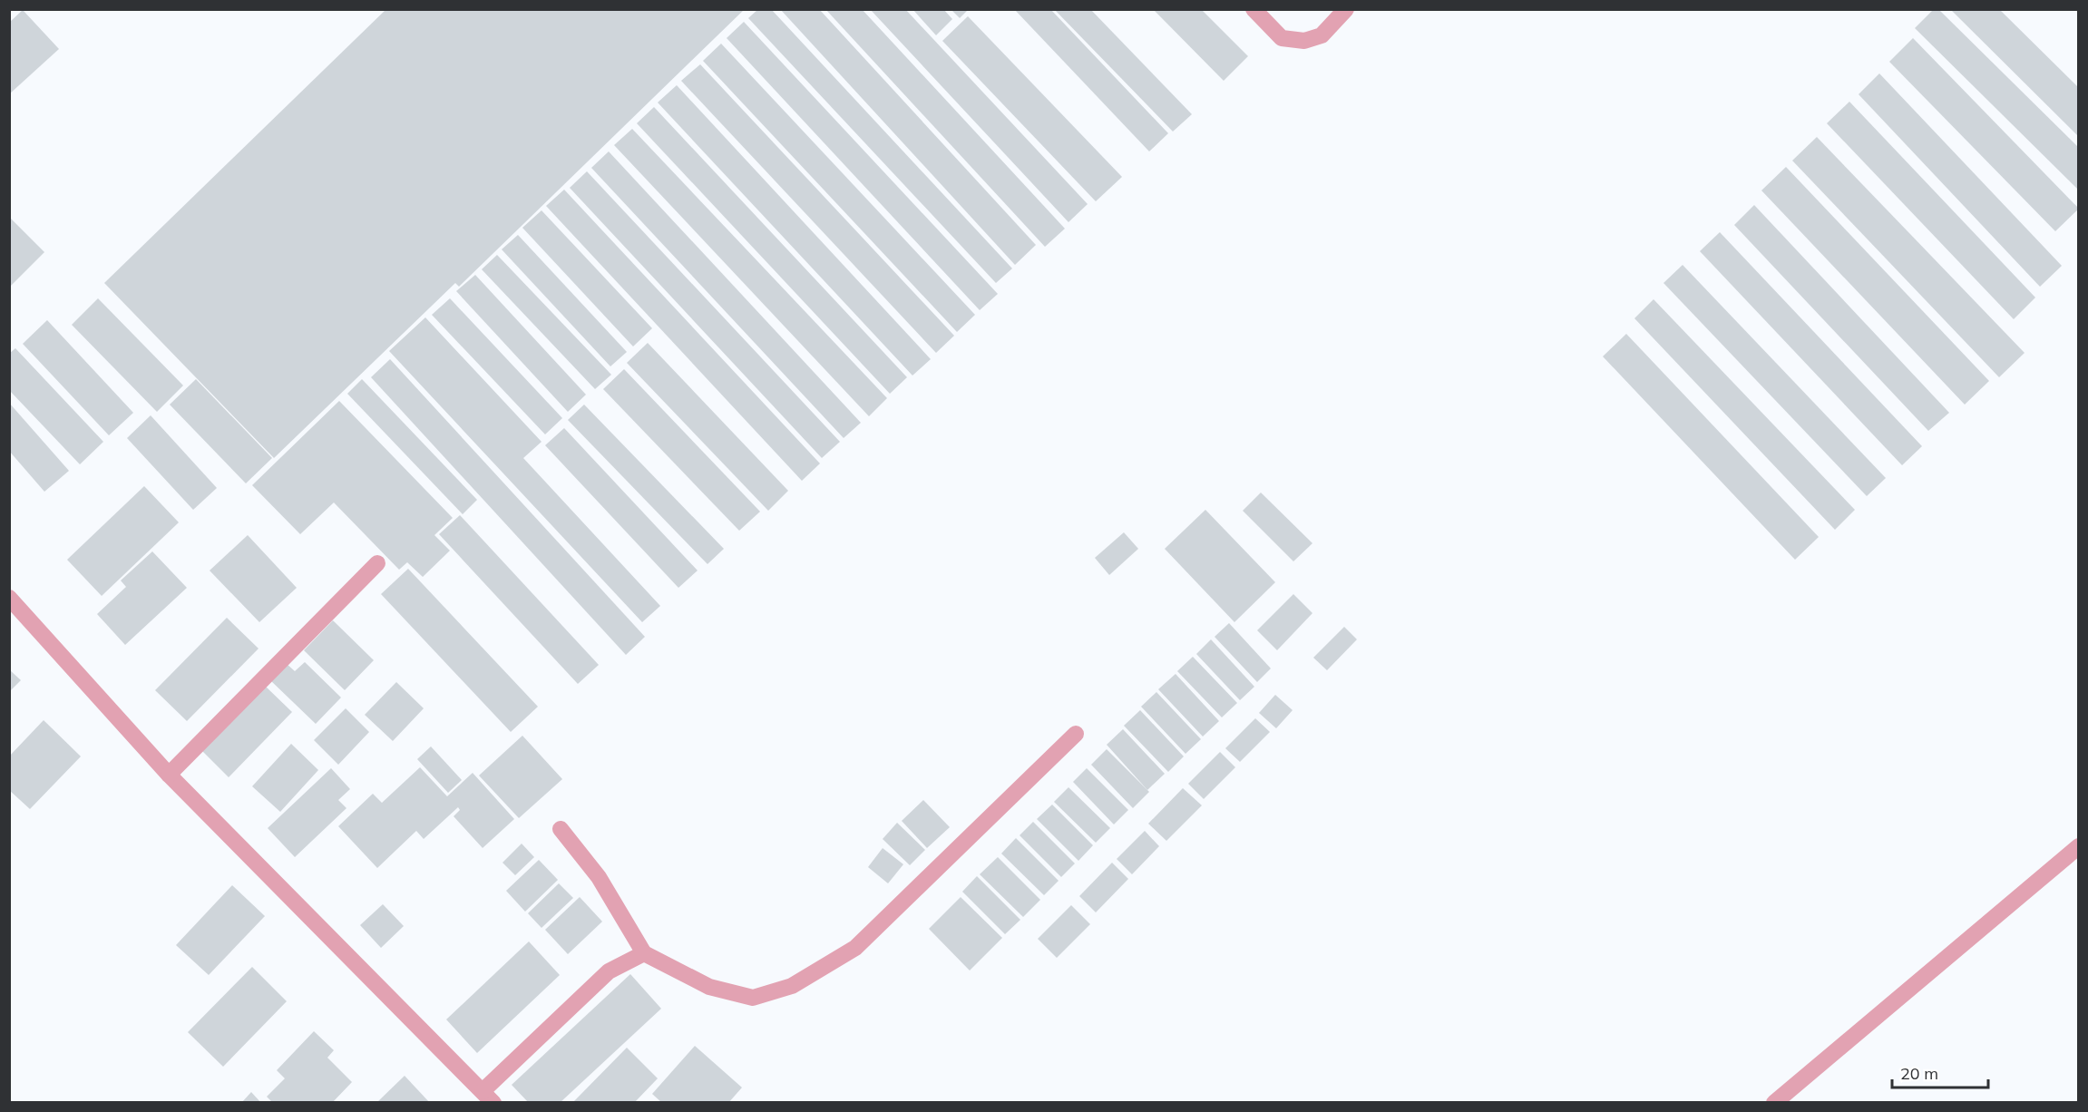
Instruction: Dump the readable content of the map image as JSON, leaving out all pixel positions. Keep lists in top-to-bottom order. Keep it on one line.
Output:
{"scale_bar":"20 m"}
